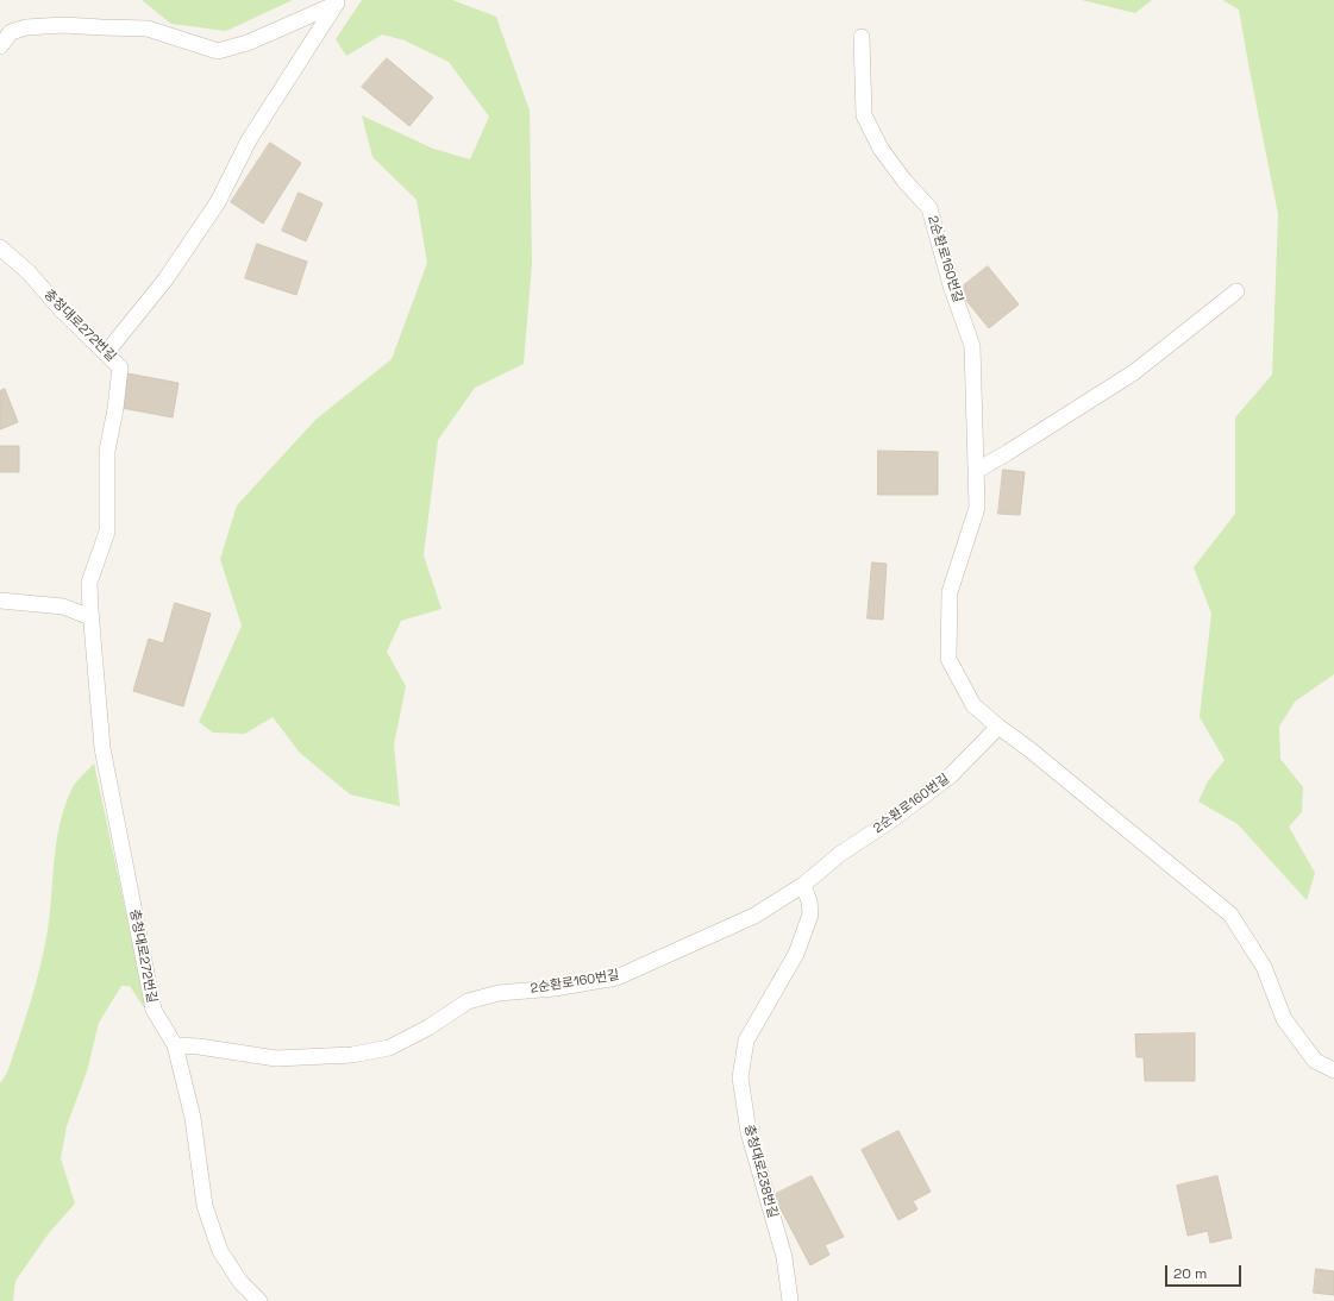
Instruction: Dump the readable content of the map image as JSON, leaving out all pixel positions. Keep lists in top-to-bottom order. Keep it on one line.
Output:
{"streets":{"lane":["2순환로160번길","충청대로272번길","충청대로238번길"]},"crossings":[["2순환로160번길","충청대로272번길"],["2순환로160번길","충청대로238번길"]],"scale_bar":"20 m"}
